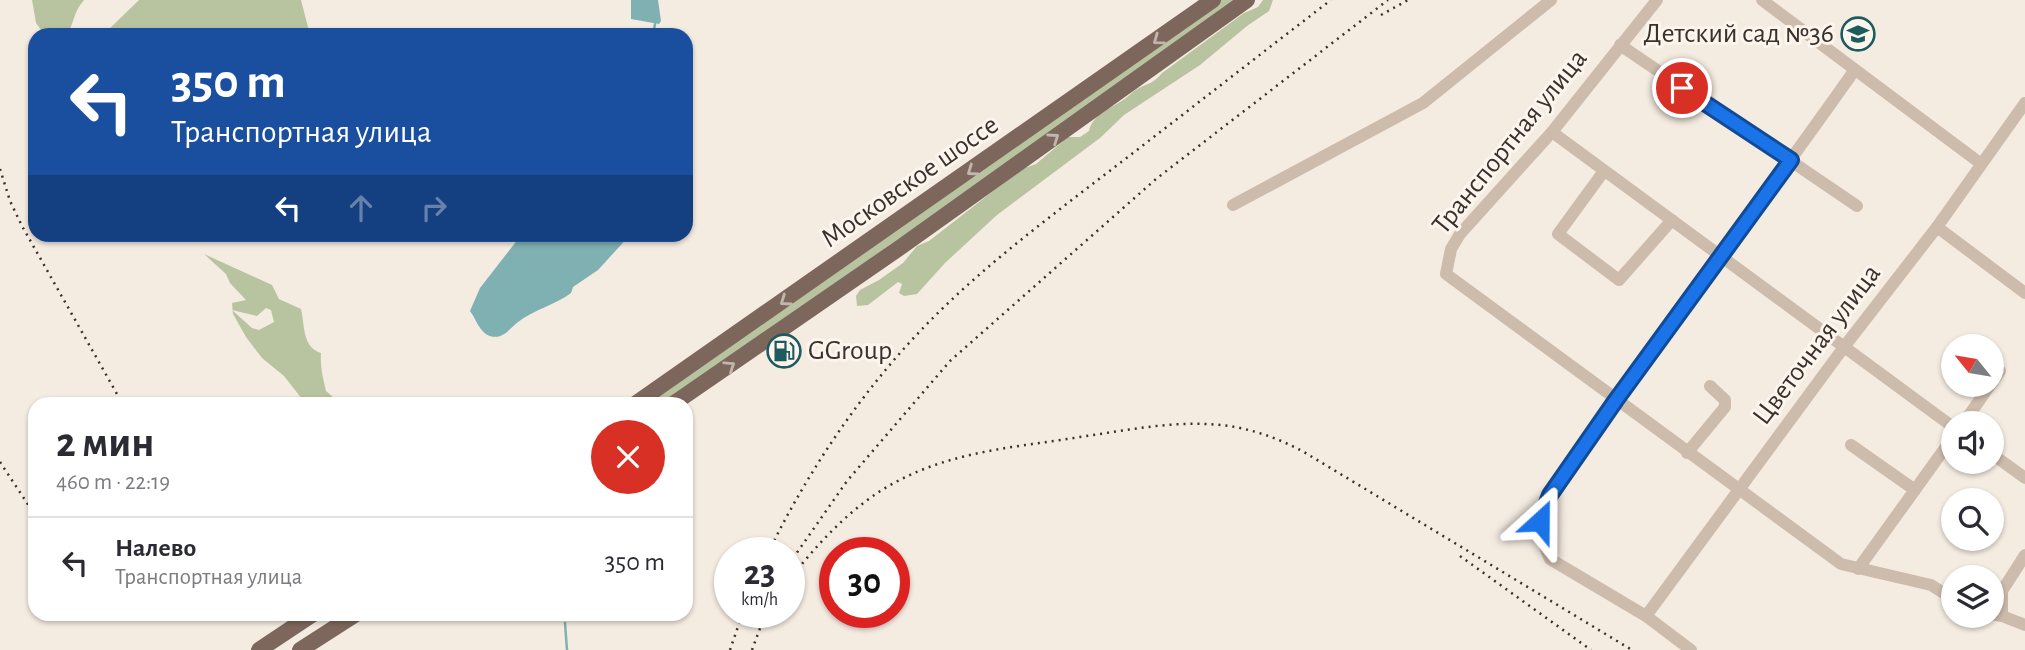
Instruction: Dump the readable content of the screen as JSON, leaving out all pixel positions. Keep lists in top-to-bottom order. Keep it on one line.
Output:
{"streets":{"main road":["Московское шоссе"],"street":["Транспортная улица","Цветочная улица"]},"places":{"school or university":["Детский сад №36"],"fuel station":["GGroup"]},"north":"top left","page":{"turn":["350 m","Транспортная улица"],"heading":["2 мин","460 m · 22:19"],"list":[{"name":"Налево","note":"Транспортная улица","value":"350 m"}],"speed":"23 km/h","limit":"30"}}
